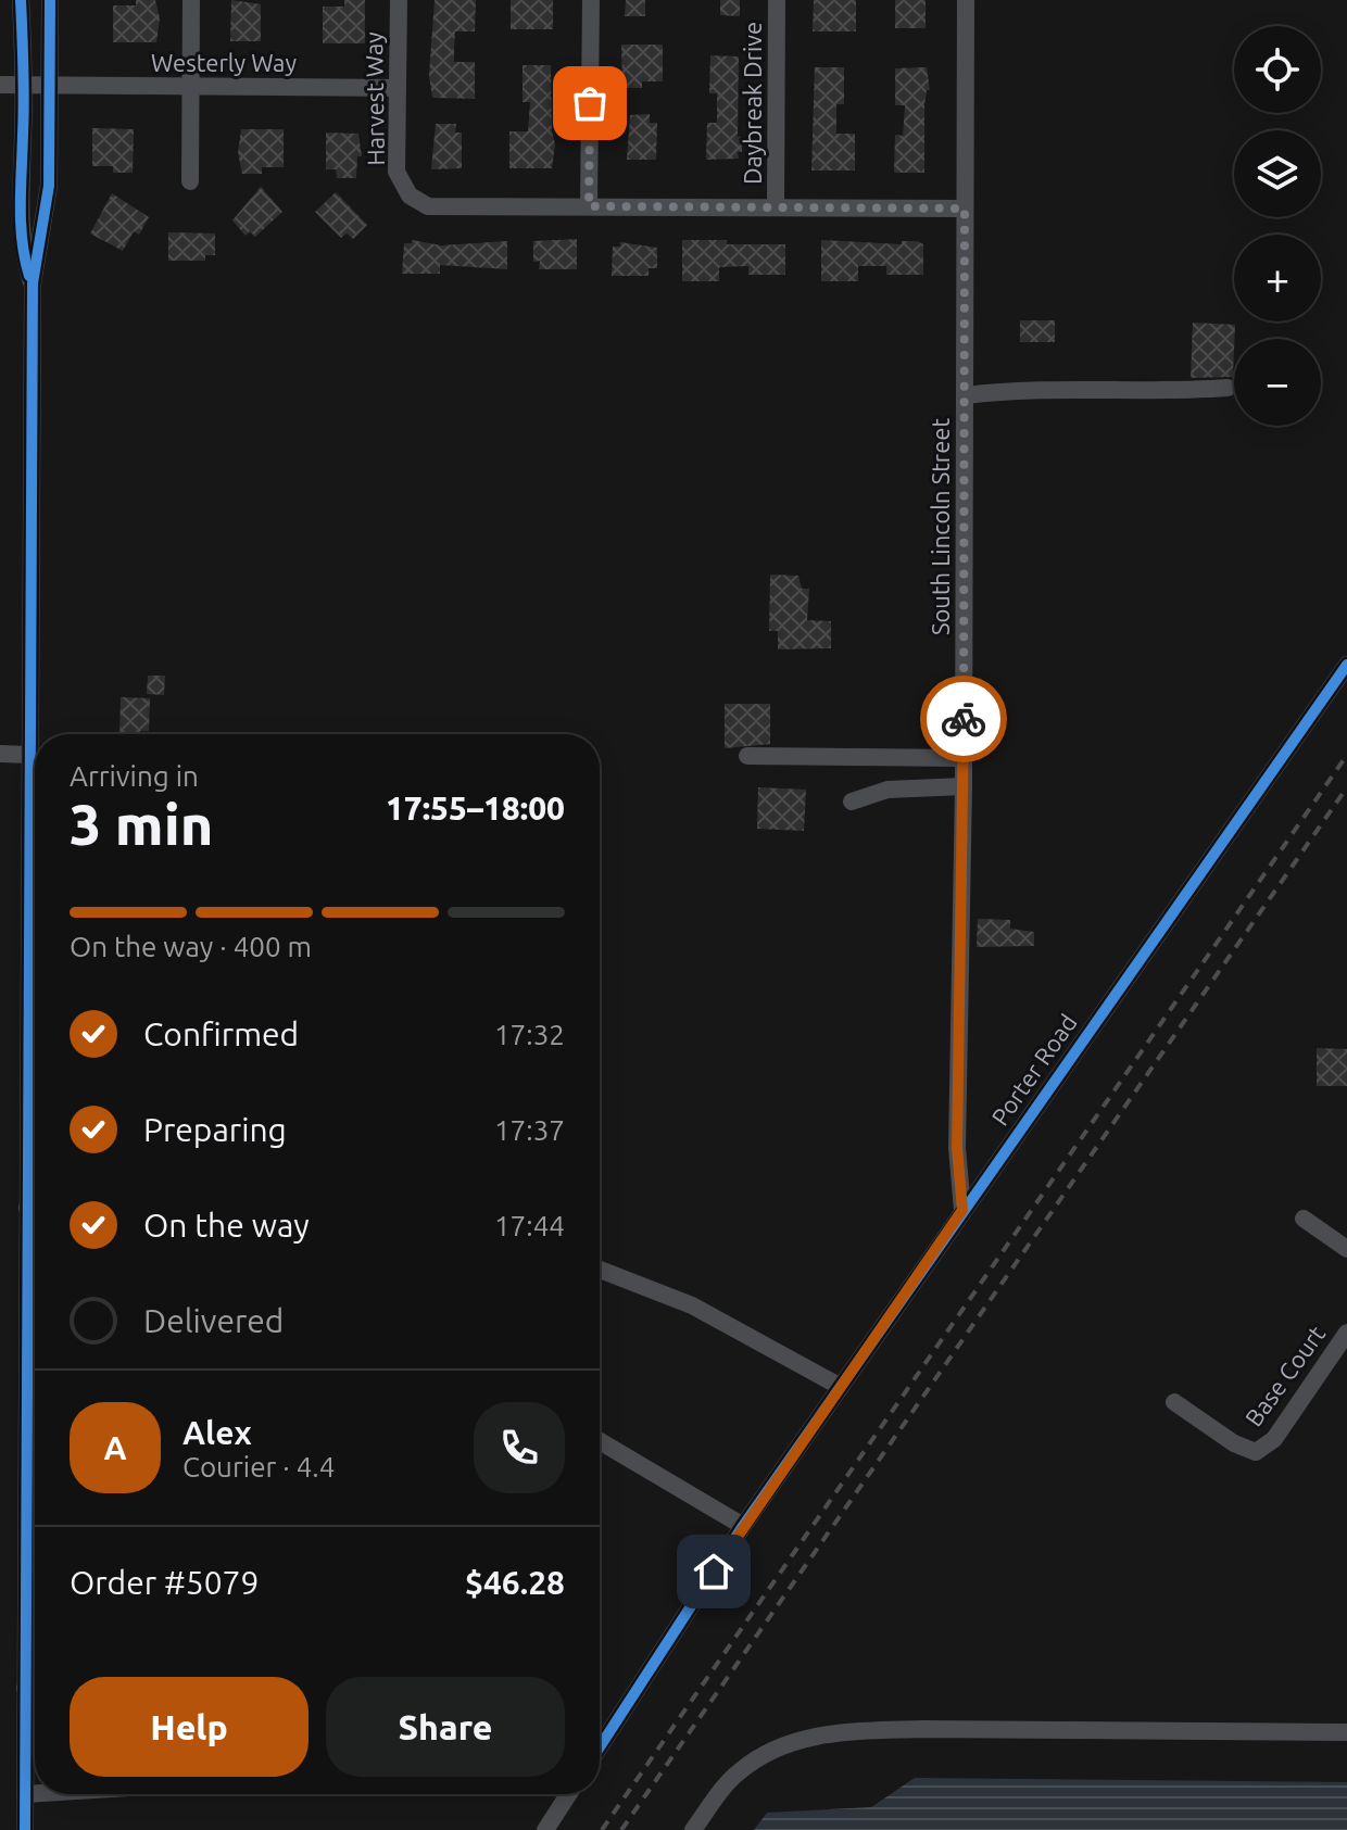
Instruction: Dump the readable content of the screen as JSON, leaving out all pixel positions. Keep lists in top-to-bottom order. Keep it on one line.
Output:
{"streets":{"street":["Westerly Way","Harvest Way","Daybreak Drive","South Lincoln Street","Porter Road","Base Court"]},"crossings":[["Westerly Way","Harvest Way"],["South Lincoln Street","Porter Road"]],"page":{"map_buttons":["+","−"],"heading":["3 min","Arriving in","17:55–18:00"],"panel":["Alex","Courier · 4.4","Order #5079","$46.28"],"bar":"On the way · 400 m","list":[["Confirmed","17:32"],["Preparing","17:37"],["On the way","17:44"],"Delivered"],"round":"A","buttons":["Help","Share"]}}
